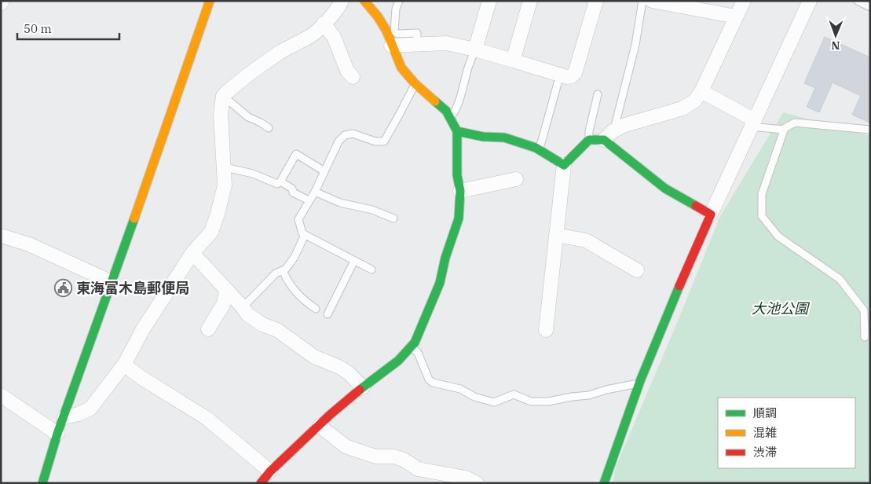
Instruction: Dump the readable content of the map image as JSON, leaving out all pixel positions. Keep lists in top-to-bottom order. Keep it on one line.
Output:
{"parks":["大池公園"],"places":{"public building":["東海富木島郵便局"]},"legend":["順調","混雑","渋滞"],"scale_bar":"50 m","north":"bottom"}
